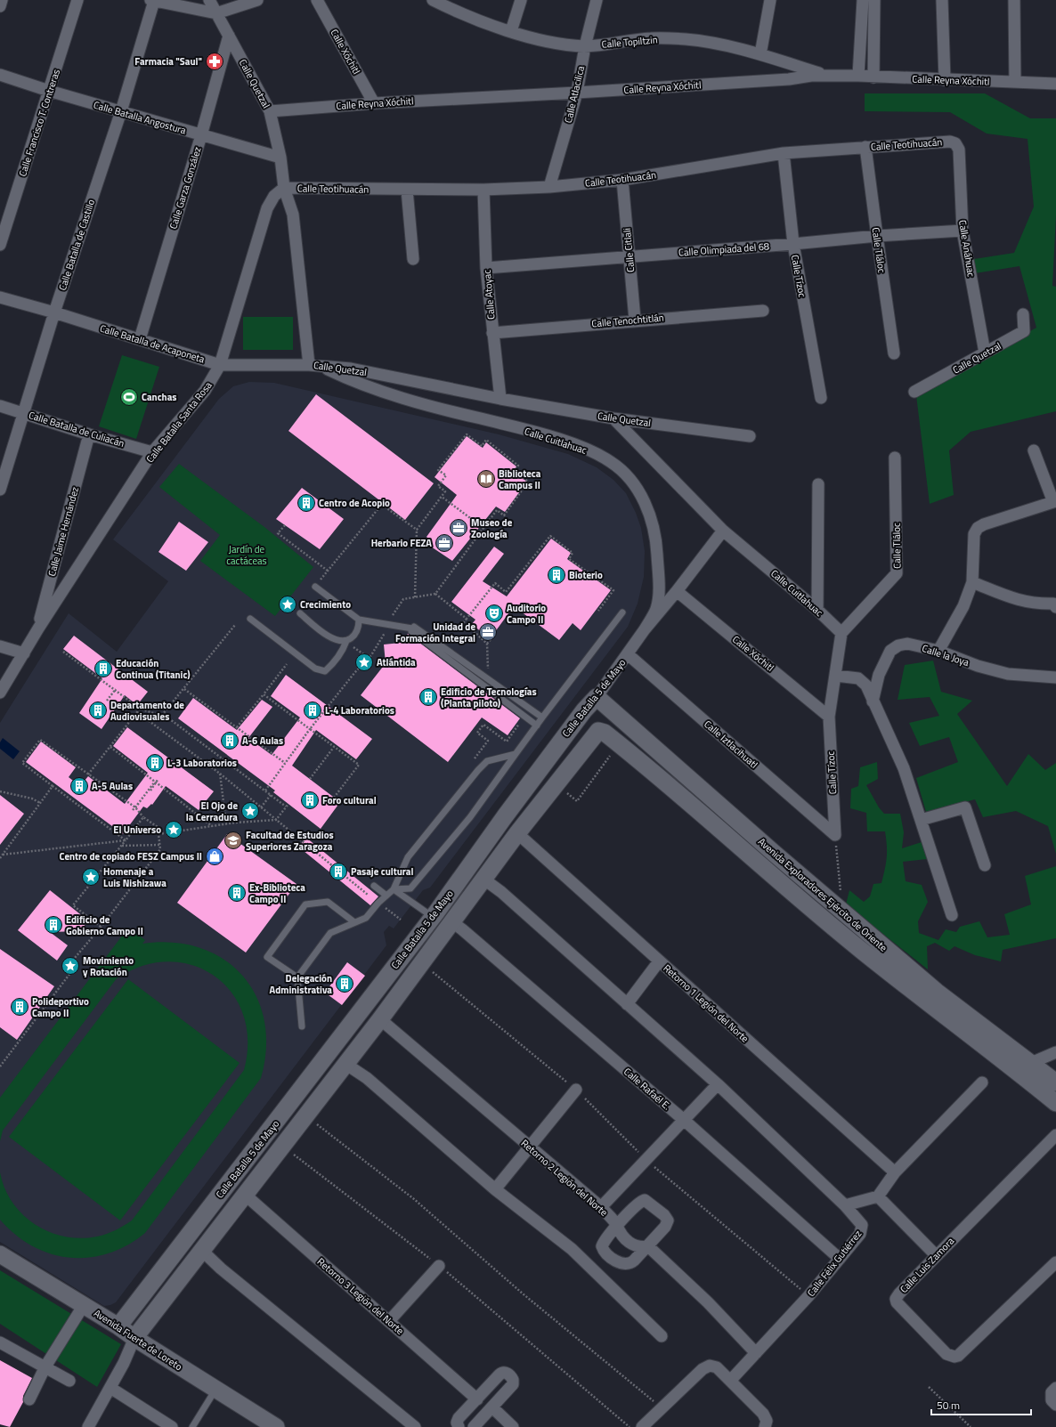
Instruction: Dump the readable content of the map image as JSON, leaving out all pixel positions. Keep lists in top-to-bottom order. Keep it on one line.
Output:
{"streets":{"street":["Calle Topiltzin","Calle Xóchitl","Calle Reyna Xóchitl","Calle Quetzal","Calle Atlacilica","Calle Batalla Angostura","Calle Francisco T. Contreras","Calle Teotihuacán","Calle Garza González","Calle Batalla de Castillo","Calle Anáhuac","Calle Olimpiada del 68","Calle Citlali","Calle Tláloc","Calle Tízoc","Calle Atoyac","Calle Tenochtitlán","Calle Batalla de Acaponeta","Calle Batalla Santa Rosa","Calle Batalla de Culiacán","Calle Cuitlahuac","Calle Jaime Hernández","Calle la Joya","Calle Batalla 5 de Mayo","Calle Iztlacihuatl","Avenida Exploradores Ejército de Oriente","Retorno 1 Legión del Norte","Calle Rafaél E.","Retorno 2 Legión del Norte","Calle Félix Gutiérrez","Calle Luis Zamora","Retorno 3 Legión del Norte","Avenida Fuerte de Loreto"]},"crossings":[["Calle Topiltzin","Calle Reyna Xóchitl"],["Calle Topiltzin","Calle Atlacilica"],["Calle Xóchitl","Calle Reyna Xóchitl"],["Calle Xóchitl","Calle Tízoc"],["Calle Xóchitl","Calle Batalla 5 de Mayo"],["Calle Reyna Xóchitl","Calle Quetzal"],["Calle Reyna Xóchitl","Calle Atlacilica"],["Calle Quetzal","Calle Batalla Angostura"],["Calle Quetzal","Calle Teotihuacán"],["Calle Quetzal","Calle Garza González"],["Calle Quetzal","Calle Anáhuac"],["Calle Quetzal","Calle Atoyac"],["Calle Quetzal","Calle Batalla de Acaponeta"],["Calle Quetzal","Calle Batalla Santa Rosa"],["Calle Quetzal","Calle Cuitlahuac"],["Calle Atlacilica","Calle Teotihuacán"],["Calle Batalla Angostura","Calle Francisco T. Contreras"],["Calle Batalla Angostura","Calle Garza González"],["Calle Batalla Angostura","Calle Batalla de Castillo"],["Calle Teotihuacán","Calle Anáhuac"],["Calle Teotihuacán","Calle Citlali"],["Calle Teotihuacán","Calle Tláloc"],["Calle Teotihuacán","Calle Tízoc"],["Calle Teotihuacán","Calle Atoyac"],["Calle Teotihuacán","Calle Batalla Santa Rosa"],["Calle Garza González","Calle Batalla de Acaponeta"],["Calle Batalla de Castillo","Calle Batalla de Acaponeta"],["Calle Batalla de Castillo","Calle Batalla de Culiacán"],["Calle Anáhuac","Calle Olimpiada del 68"],["Calle Olimpiada del 68","Calle Citlali"],["Calle Olimpiada del 68","Calle Tláloc"],["Calle Olimpiada del 68","Calle Tízoc"],["Calle Olimpiada del 68","Calle Atoyac"],["Calle Citlali","Calle Tenochtitlán"],["Calle Tláloc","Calle Tízoc"],["Calle Tláloc","Calle Cuitlahuac"],["Calle Tízoc","Calle Cuitlahuac"],["Calle Tízoc","Calle Iztlacihuatl"],["Calle Atoyac","Calle Tenochtitlán"],["Calle Batalla de Acaponeta","Calle Batalla Santa Rosa"],["Calle Batalla Santa Rosa","Calle Batalla de Culiacán"],["Calle Batalla Santa Rosa","Calle Jaime Hernández"],["Calle Batalla de Culiacán","Calle Jaime Hernández"],["Calle Cuitlahuac","Calle Batalla 5 de Mayo"],["Calle Batalla 5 de Mayo","Calle Iztlacihuatl"],["Calle Batalla 5 de Mayo","Avenida Exploradores Ejército de Oriente"],["Calle Batalla 5 de Mayo","Retorno 1 Legión del Norte"],["Calle Batalla 5 de Mayo","Calle Rafaél E."],["Calle Batalla 5 de Mayo","Retorno 2 Legión del Norte"],["Calle Batalla 5 de Mayo","Retorno 3 Legión del Norte"],["Calle Batalla 5 de Mayo","Avenida Fuerte de Loreto"],["Calle Rafaél E.","Calle Félix Gutiérrez"]],"parks":["Jardín de cactáceas"],"places":{"pharmacy":["Farmacia \"Saul\""],"sports":["Canchas"],"library":["Biblioteca Campus II"],"building":["Centro de Acopio","Bioterio","Educación Continua (Titanic)","Edificio de Tecnologías (Planta piloto)","Departamento de Audiovisuales","L-4 Laboratorios","A-6 Aulas","L-3 Laboratorios","A-5 Aulas","Foro cultural","Pasaje cultural","Ex-Biblioteca Campo II","Edificio de Gobierno Campo II","Delegación Administrativa","Polideportivo Campo II"],"office":["Museo de Zoología","Herbario FEZA","Unidad de Formación Integral"],"place":["Crecimiento","Atlántida","El Ojo de la Cerradura","El Universo","Homenaje a Luis Nishizawa","Movimiento y Rotación"],"theatre":["Auditorio Campo II"],"school or university":["Facultad de Estudios Superiores Zaragoza"],"shop":["Centro de copiado FESZ Campus II"]},"scale_bar":"50 m"}
